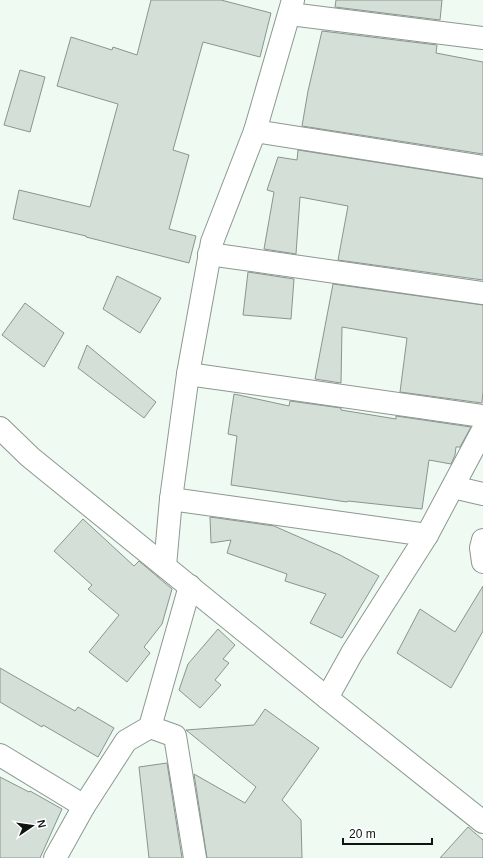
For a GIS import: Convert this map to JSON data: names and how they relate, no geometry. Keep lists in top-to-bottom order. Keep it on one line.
{"scale_bar":"20 m","north":"right"}
